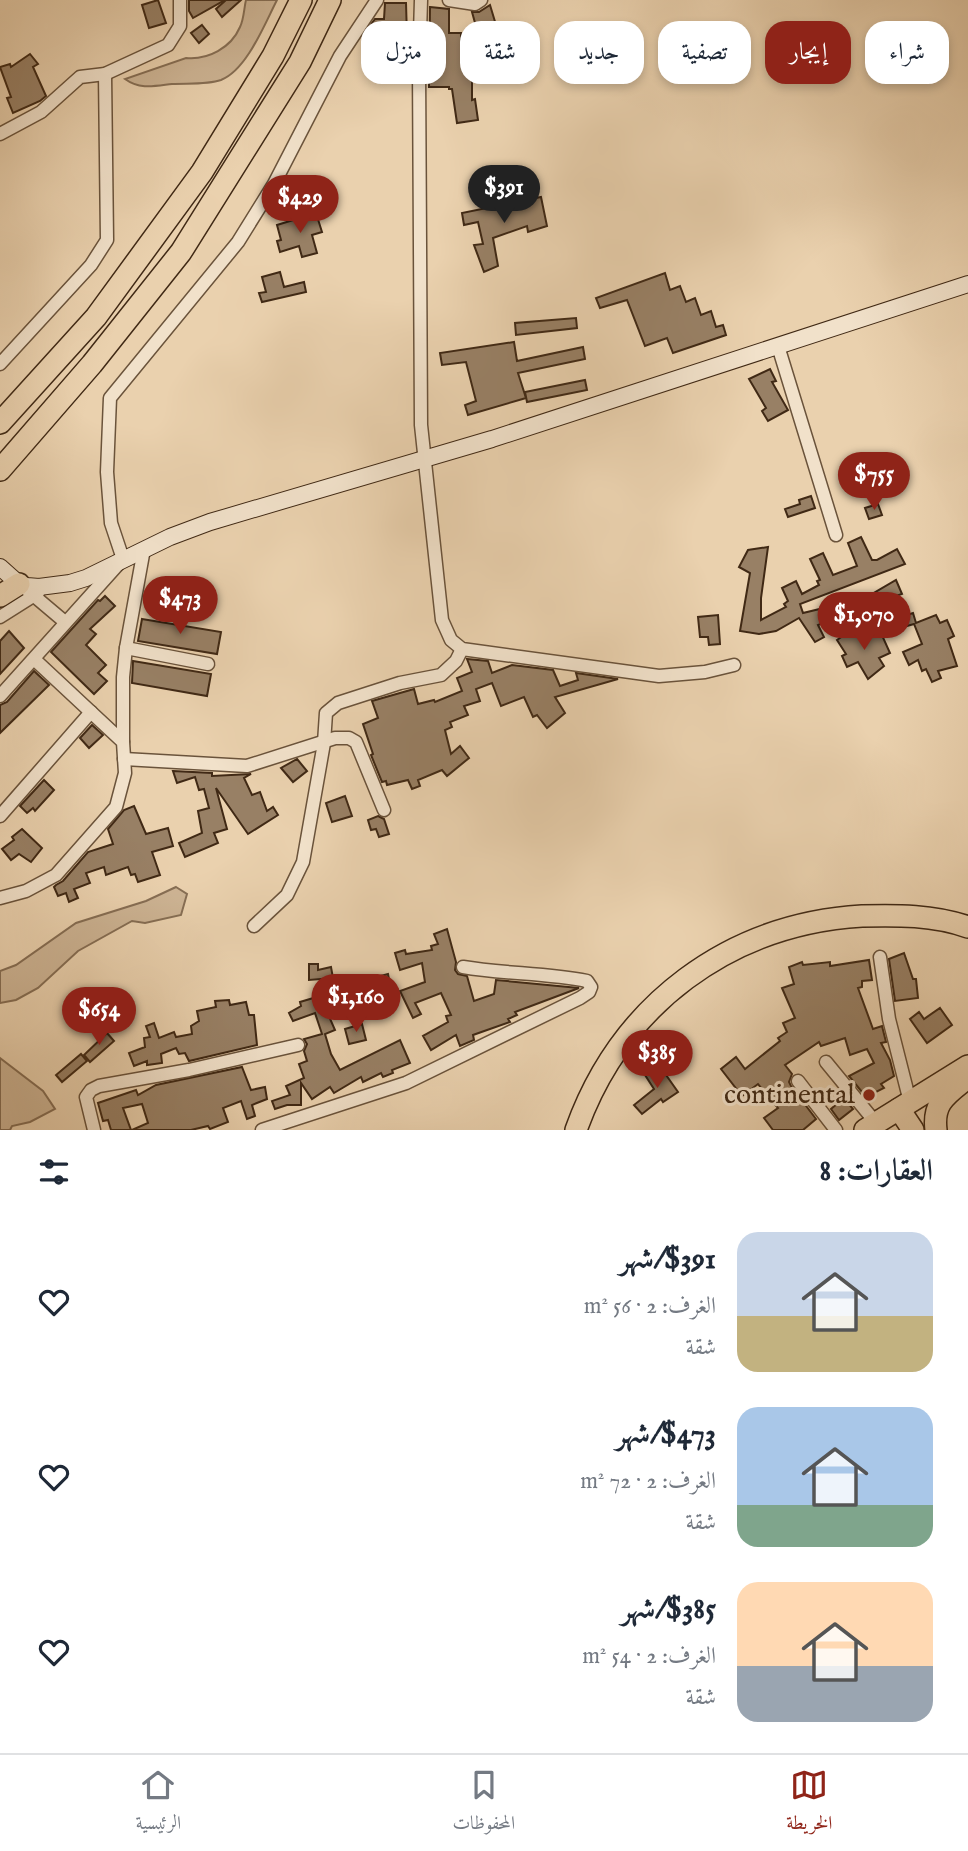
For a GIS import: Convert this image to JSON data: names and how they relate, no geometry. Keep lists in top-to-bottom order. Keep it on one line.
{"places":["continental"],"page":{"chip":["شراء","إيجار","تصفية","جديد","شقة","منزل"],"price":["$391","$429","$755","$473","$1,070","$1,160","$654","$385"],"heading":"العقارات: 8","list":[{"name":"$391/شهر","note":"الغرف: 2 · 56 m² · شقة"},{"name":"$473/شهر","note":"الغرف: 2 · 72 m² · شقة"},{"name":"$385/شهر","note":"الغرف: 2 · 54 m² · شقة"}],"tabs":["الخريطة","المحفوظات","الرئيسية"]}}
